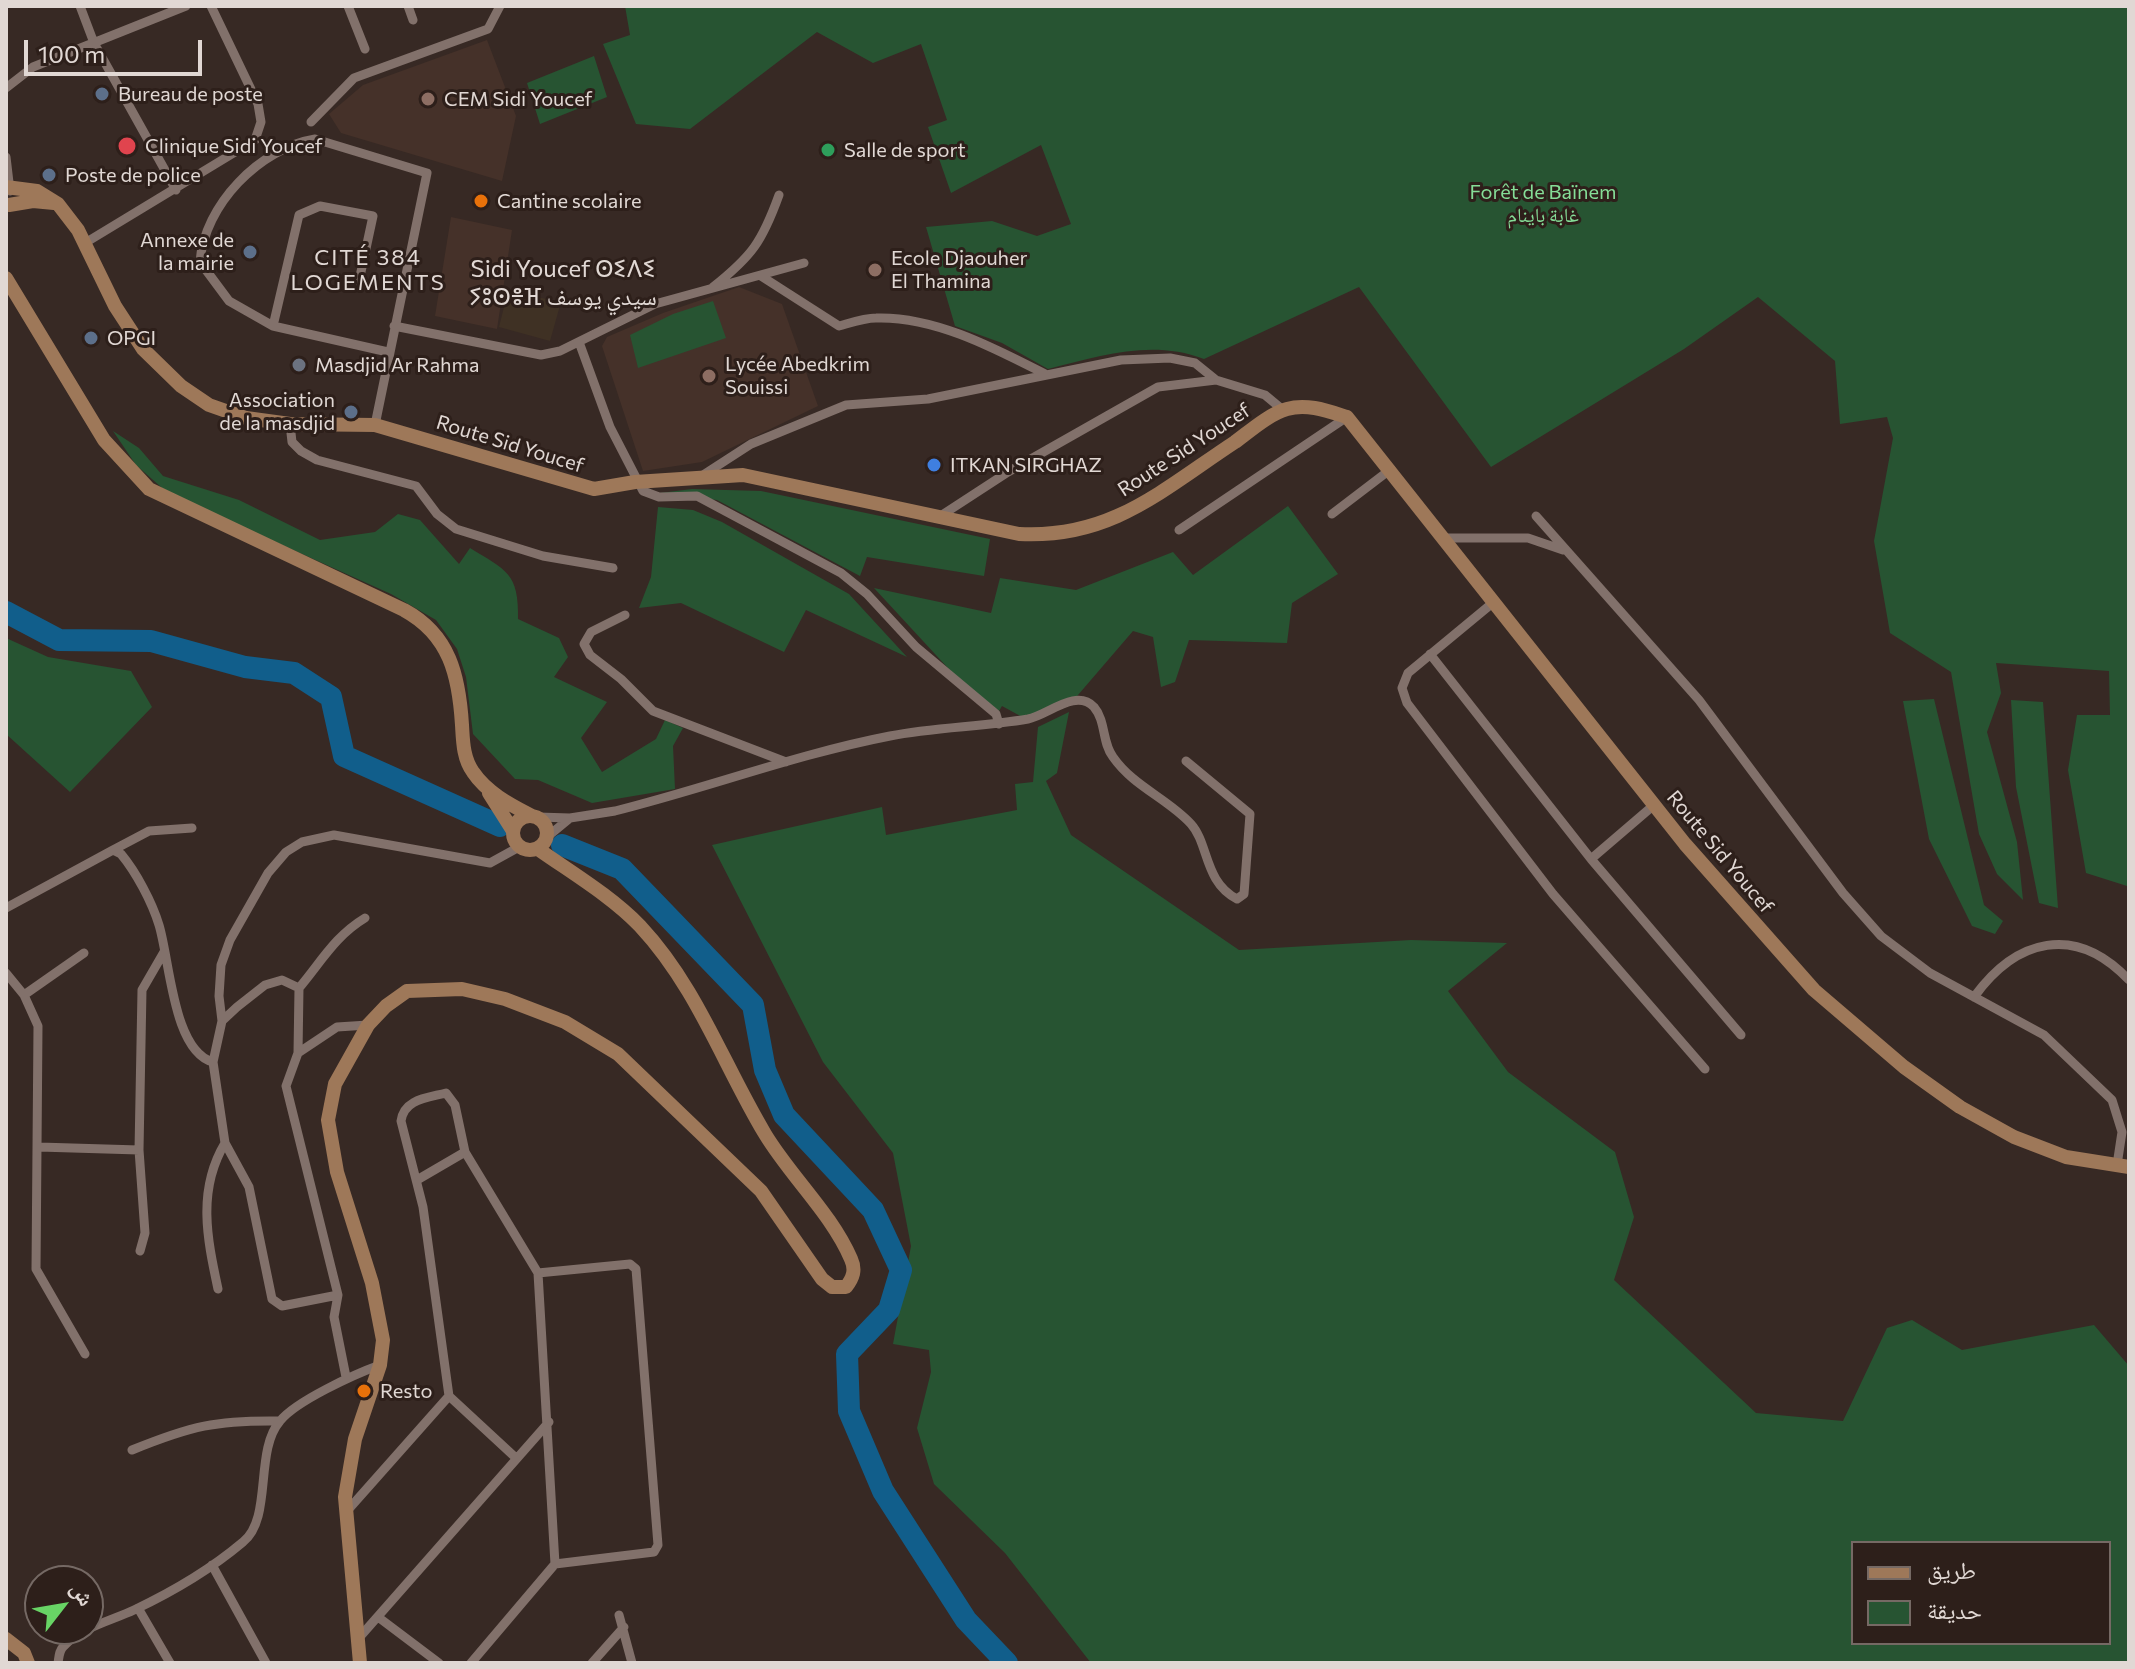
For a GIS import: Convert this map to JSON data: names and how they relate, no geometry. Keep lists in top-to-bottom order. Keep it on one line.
{"streets":{"main road":["Route Sid Youcef"]},"districts":["CITÉ 384 LOGEMENTS","Sidi Youcef ⵙⵉⴷⵉ ⵢⵓⵙⴻⴼ سيدي يوسف"],"parks":["Forêt de Baïnem غابة باينام"],"places":["Bureau de poste","CEM Sidi Youcef","Clinique Sidi Youcef","Salle de sport","Poste de police","Cantine scolaire","Annexe de la mairie","Ecole Djaouher El Thamina","OPGI","Masdjid Ar Rahma","Lycée Abedkrim Souissi","Association de la masdjid","ITKAN SIRGHAZ","Resto"],"legend":["طريق","حديقة"],"scale_bar":"100 m","north":"top right"}
